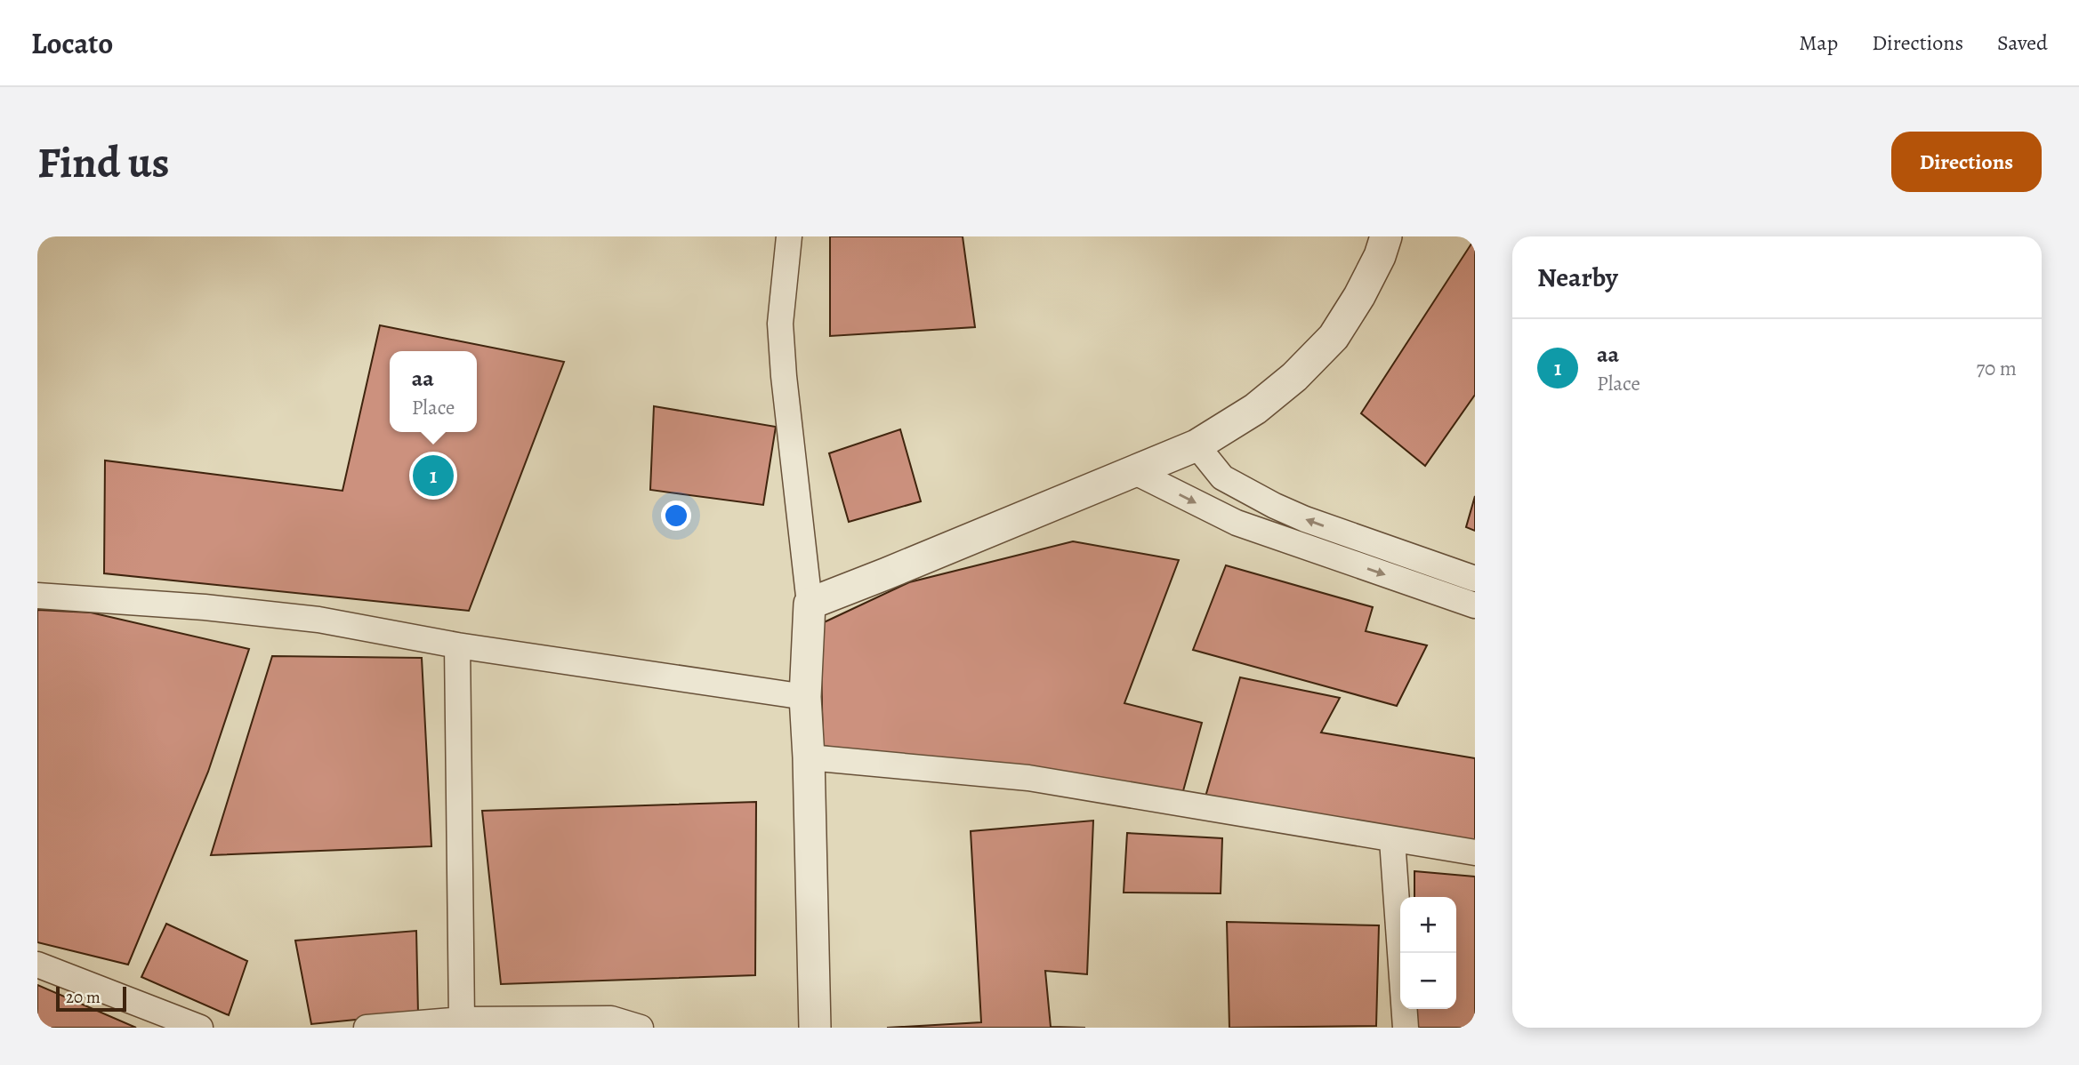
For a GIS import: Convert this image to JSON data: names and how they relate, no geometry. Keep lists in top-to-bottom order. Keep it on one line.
{"scale_bar":"20 m","page":{"header":"Locato","nav":["Map","Directions","Saved"],"buttons":"Directions","title":"Find us","heading":"Nearby","list":[{"mark":"1","name":"aa","note":"Place","value":"70 m"}],"popup":["aa","Place"],"pins":"1","map_buttons":["+","−"],"scale":"20 m"}}
